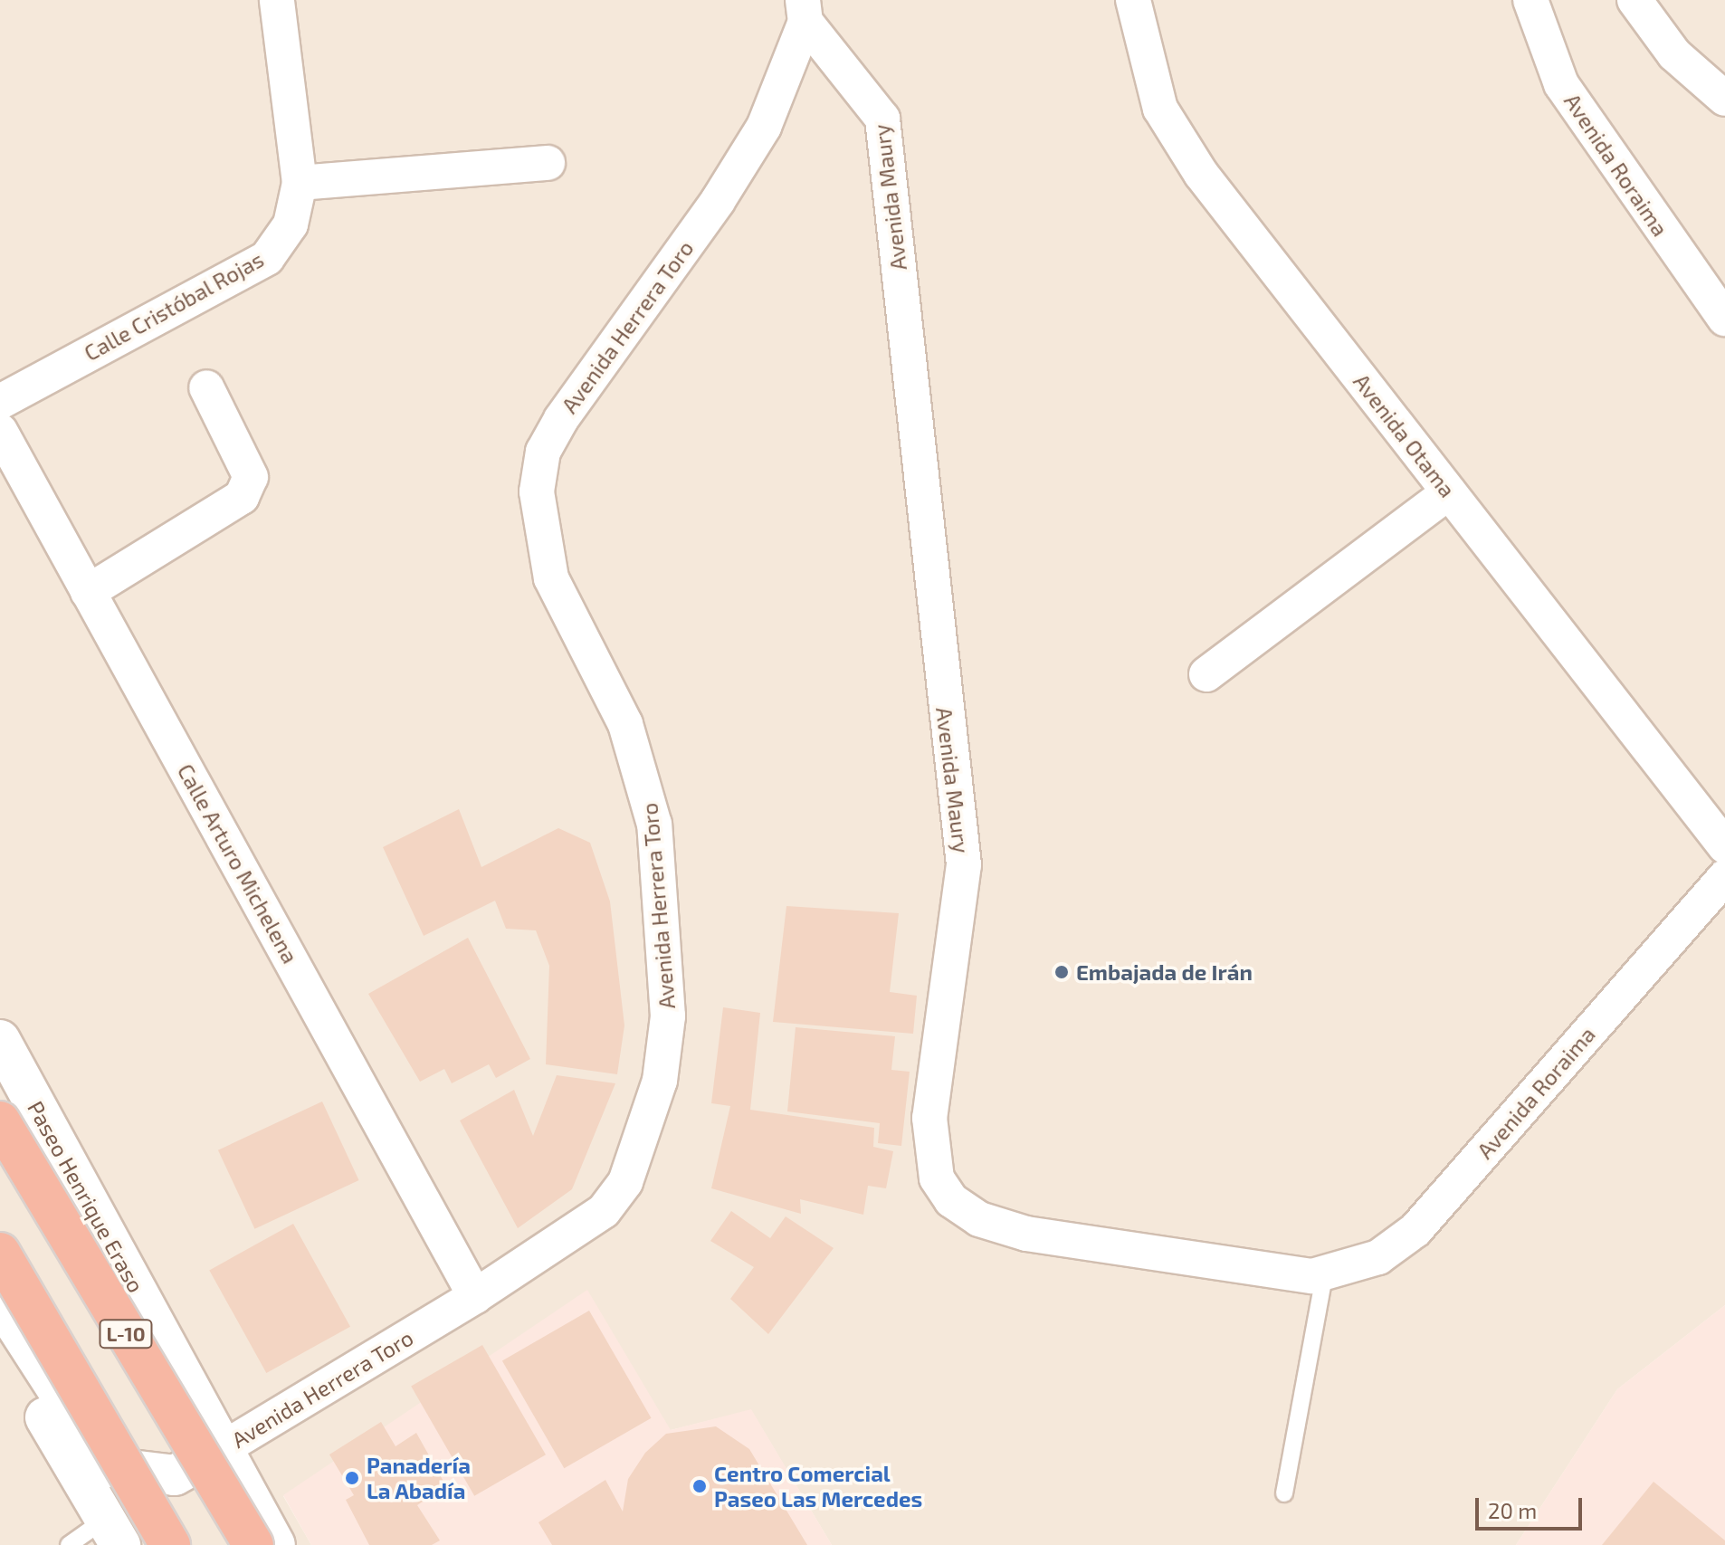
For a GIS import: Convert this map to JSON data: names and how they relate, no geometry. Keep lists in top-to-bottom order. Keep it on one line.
{"streets":{"highway":["L-10"],"street":["Avenida Roraima","Avenida Maury","Calle Cristóbal Rojas","Avenida Herrera Toro","Avenida Otama","Calle Arturo Michelena","Paseo Henrique Eraso"]},"crossings":[["Avenida Roraima","Avenida Maury"],["Avenida Maury","Avenida Herrera Toro"],["Avenida Herrera Toro","Calle Arturo Michelena"],["Avenida Herrera Toro","Paseo Henrique Eraso"]],"places":["Embajada de Irán","Panadería La Abadía","Centro Comercial Paseo Las Mercedes"],"scale_bar":"20 m"}
